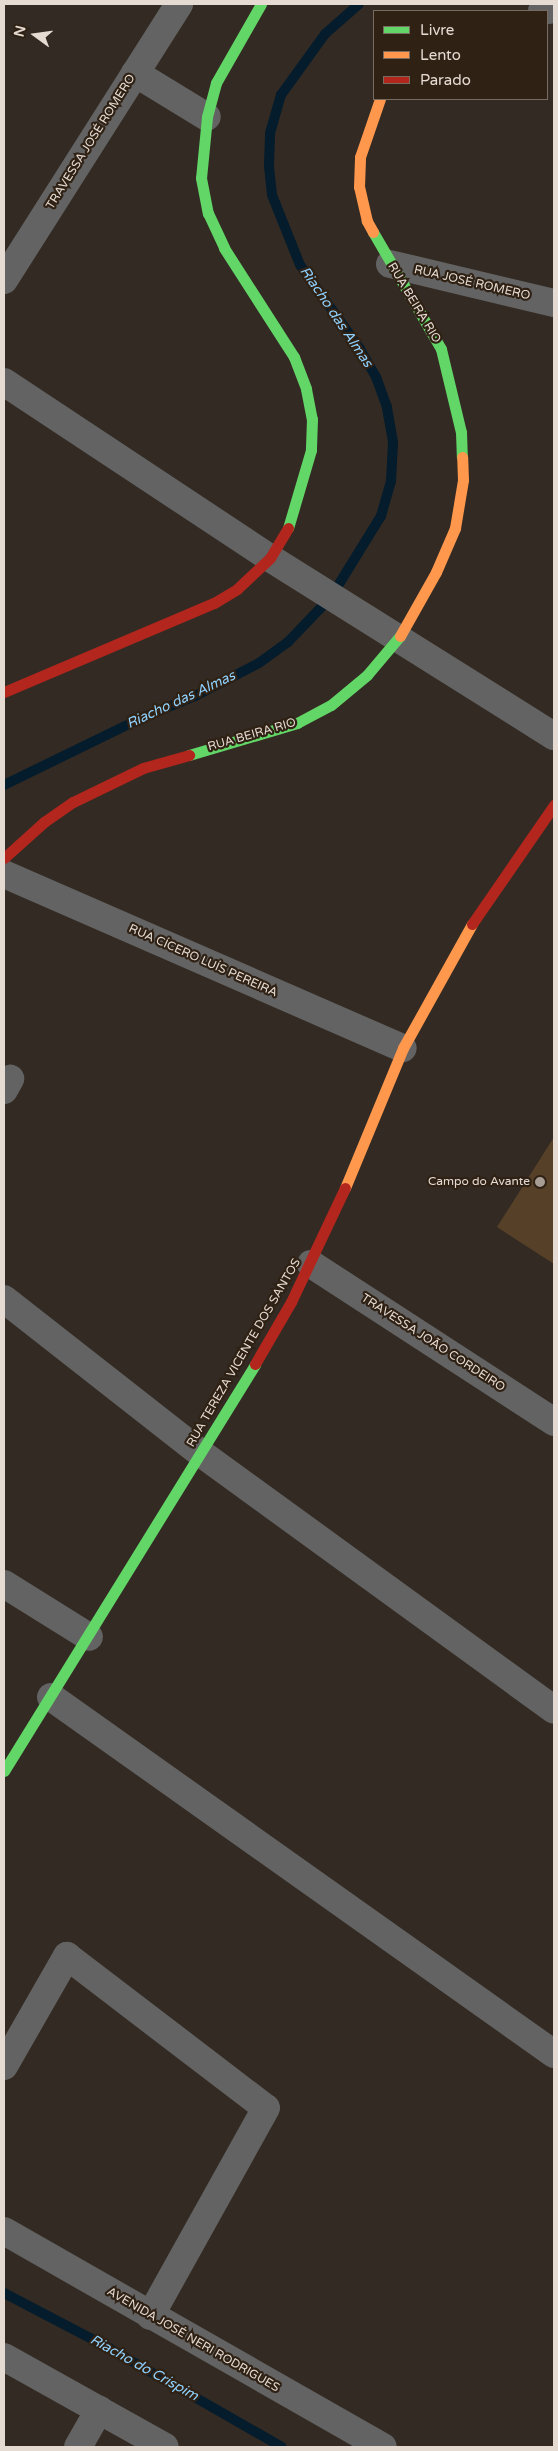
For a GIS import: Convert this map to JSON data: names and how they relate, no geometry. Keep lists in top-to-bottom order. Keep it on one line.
{"streets":{"street":["TRAVESSA JOSÉ ROMERO","RUA JOSÉ ROMERO","RUA BEIRA RIO","RUA CÍCERO LUÍS PEREIRA","TRAVESSA JOÃO CORDEIRO","RUA TEREZA VICENTE DOS SANTOS","AVENIDA JOSÉ NERI RODRIGUES"]},"crossings":[["RUA JOSÉ ROMERO","RUA BEIRA RIO"],["RUA CÍCERO LUÍS PEREIRA","RUA TEREZA VICENTE DOS SANTOS"],["TRAVESSA JOÃO CORDEIRO","RUA TEREZA VICENTE DOS SANTOS"]],"water":["Riacho das Almas","Riacho do Crispim"],"places":["Campo do Avante"],"legend":["Livre","Lento","Parado"],"north":"left"}
